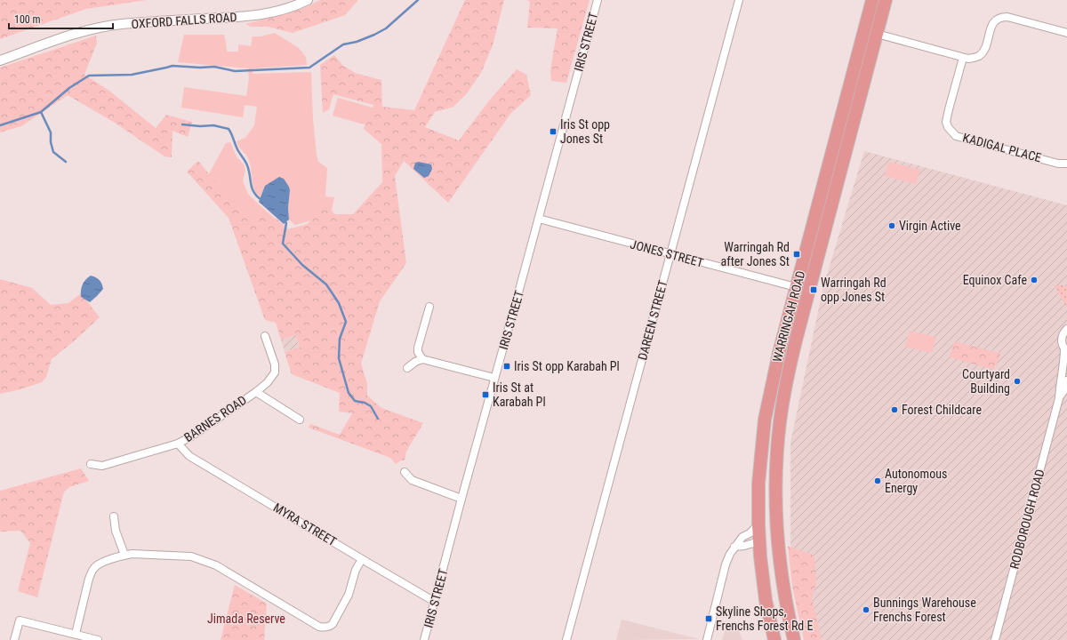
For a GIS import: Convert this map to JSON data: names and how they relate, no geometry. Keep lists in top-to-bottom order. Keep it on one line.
{"streets":{"highway":["WARRINGAH ROAD"],"street":["OXFORD FALLS ROAD","IRIS STREET","KADIGAL PLACE","JONES STREET","DAREEN STREET","BARNES ROAD","RODBOROUGH ROAD","MYRA STREET"]},"crossings":[["IRIS STREET","JONES STREET"],["IRIS STREET","MYRA STREET"],["JONES STREET","WARRINGAH ROAD"],["JONES STREET","DAREEN STREET"],["BARNES ROAD","MYRA STREET"]],"parks":["Jimada Reserve"],"places":{"transit":["Iris St opp Jones St","Warringah Rd after Jones St","Warringah Rd opp Jones St","Iris St opp Karabah Pl","Iris St at Karabah Pl","Skyline Shops, Frenchs Forest Rd E"],"other":["Virgin Active","Equinox Cafe","Courtyard Building","Forest Childcare","Autonomous Energy","Bunnings Warehouse Frenchs Forest"]},"scale_bar":"100 m"}
